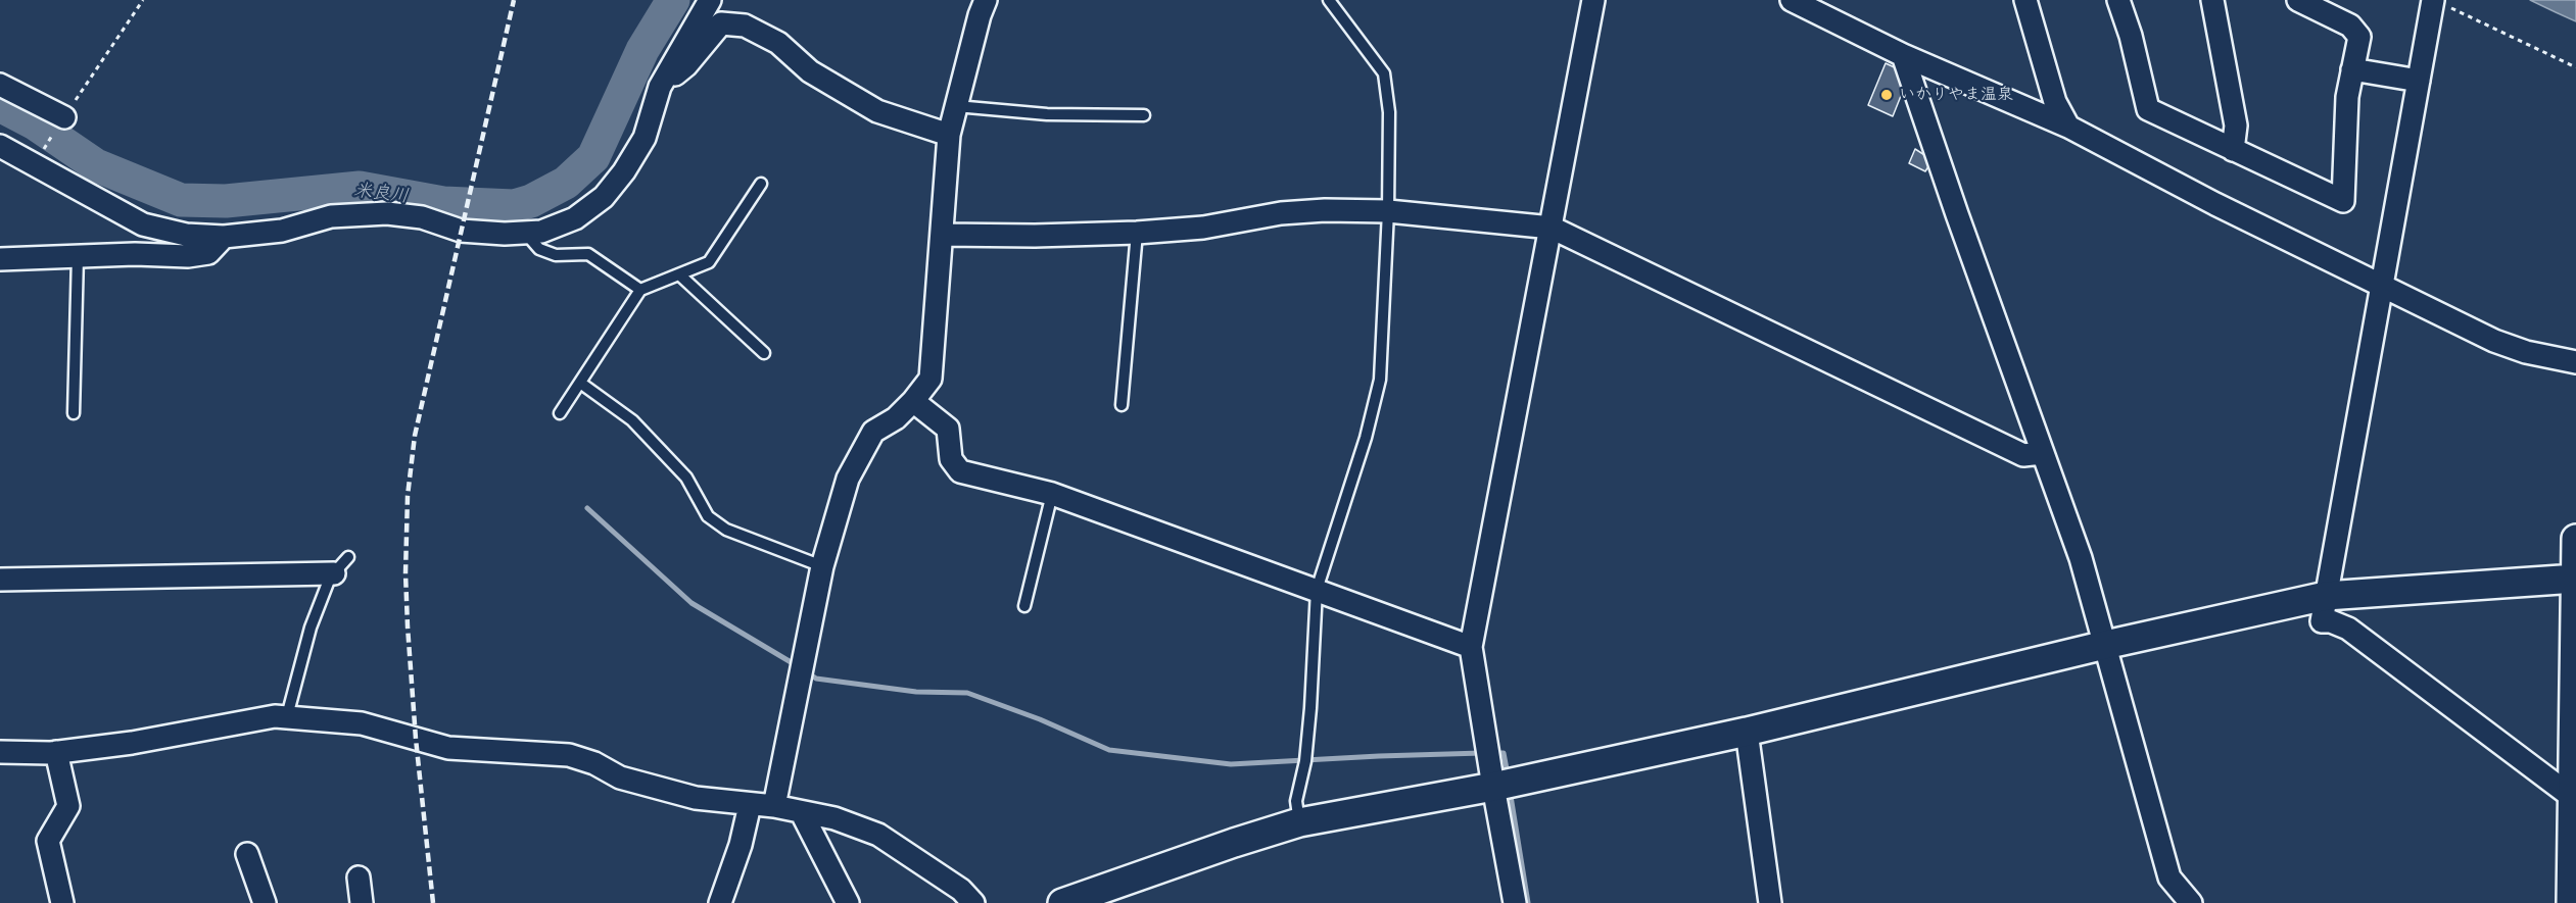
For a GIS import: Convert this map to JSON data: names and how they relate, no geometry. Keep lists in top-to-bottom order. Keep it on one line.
{"water":["米良川"],"places":["いかりやま温泉"]}
